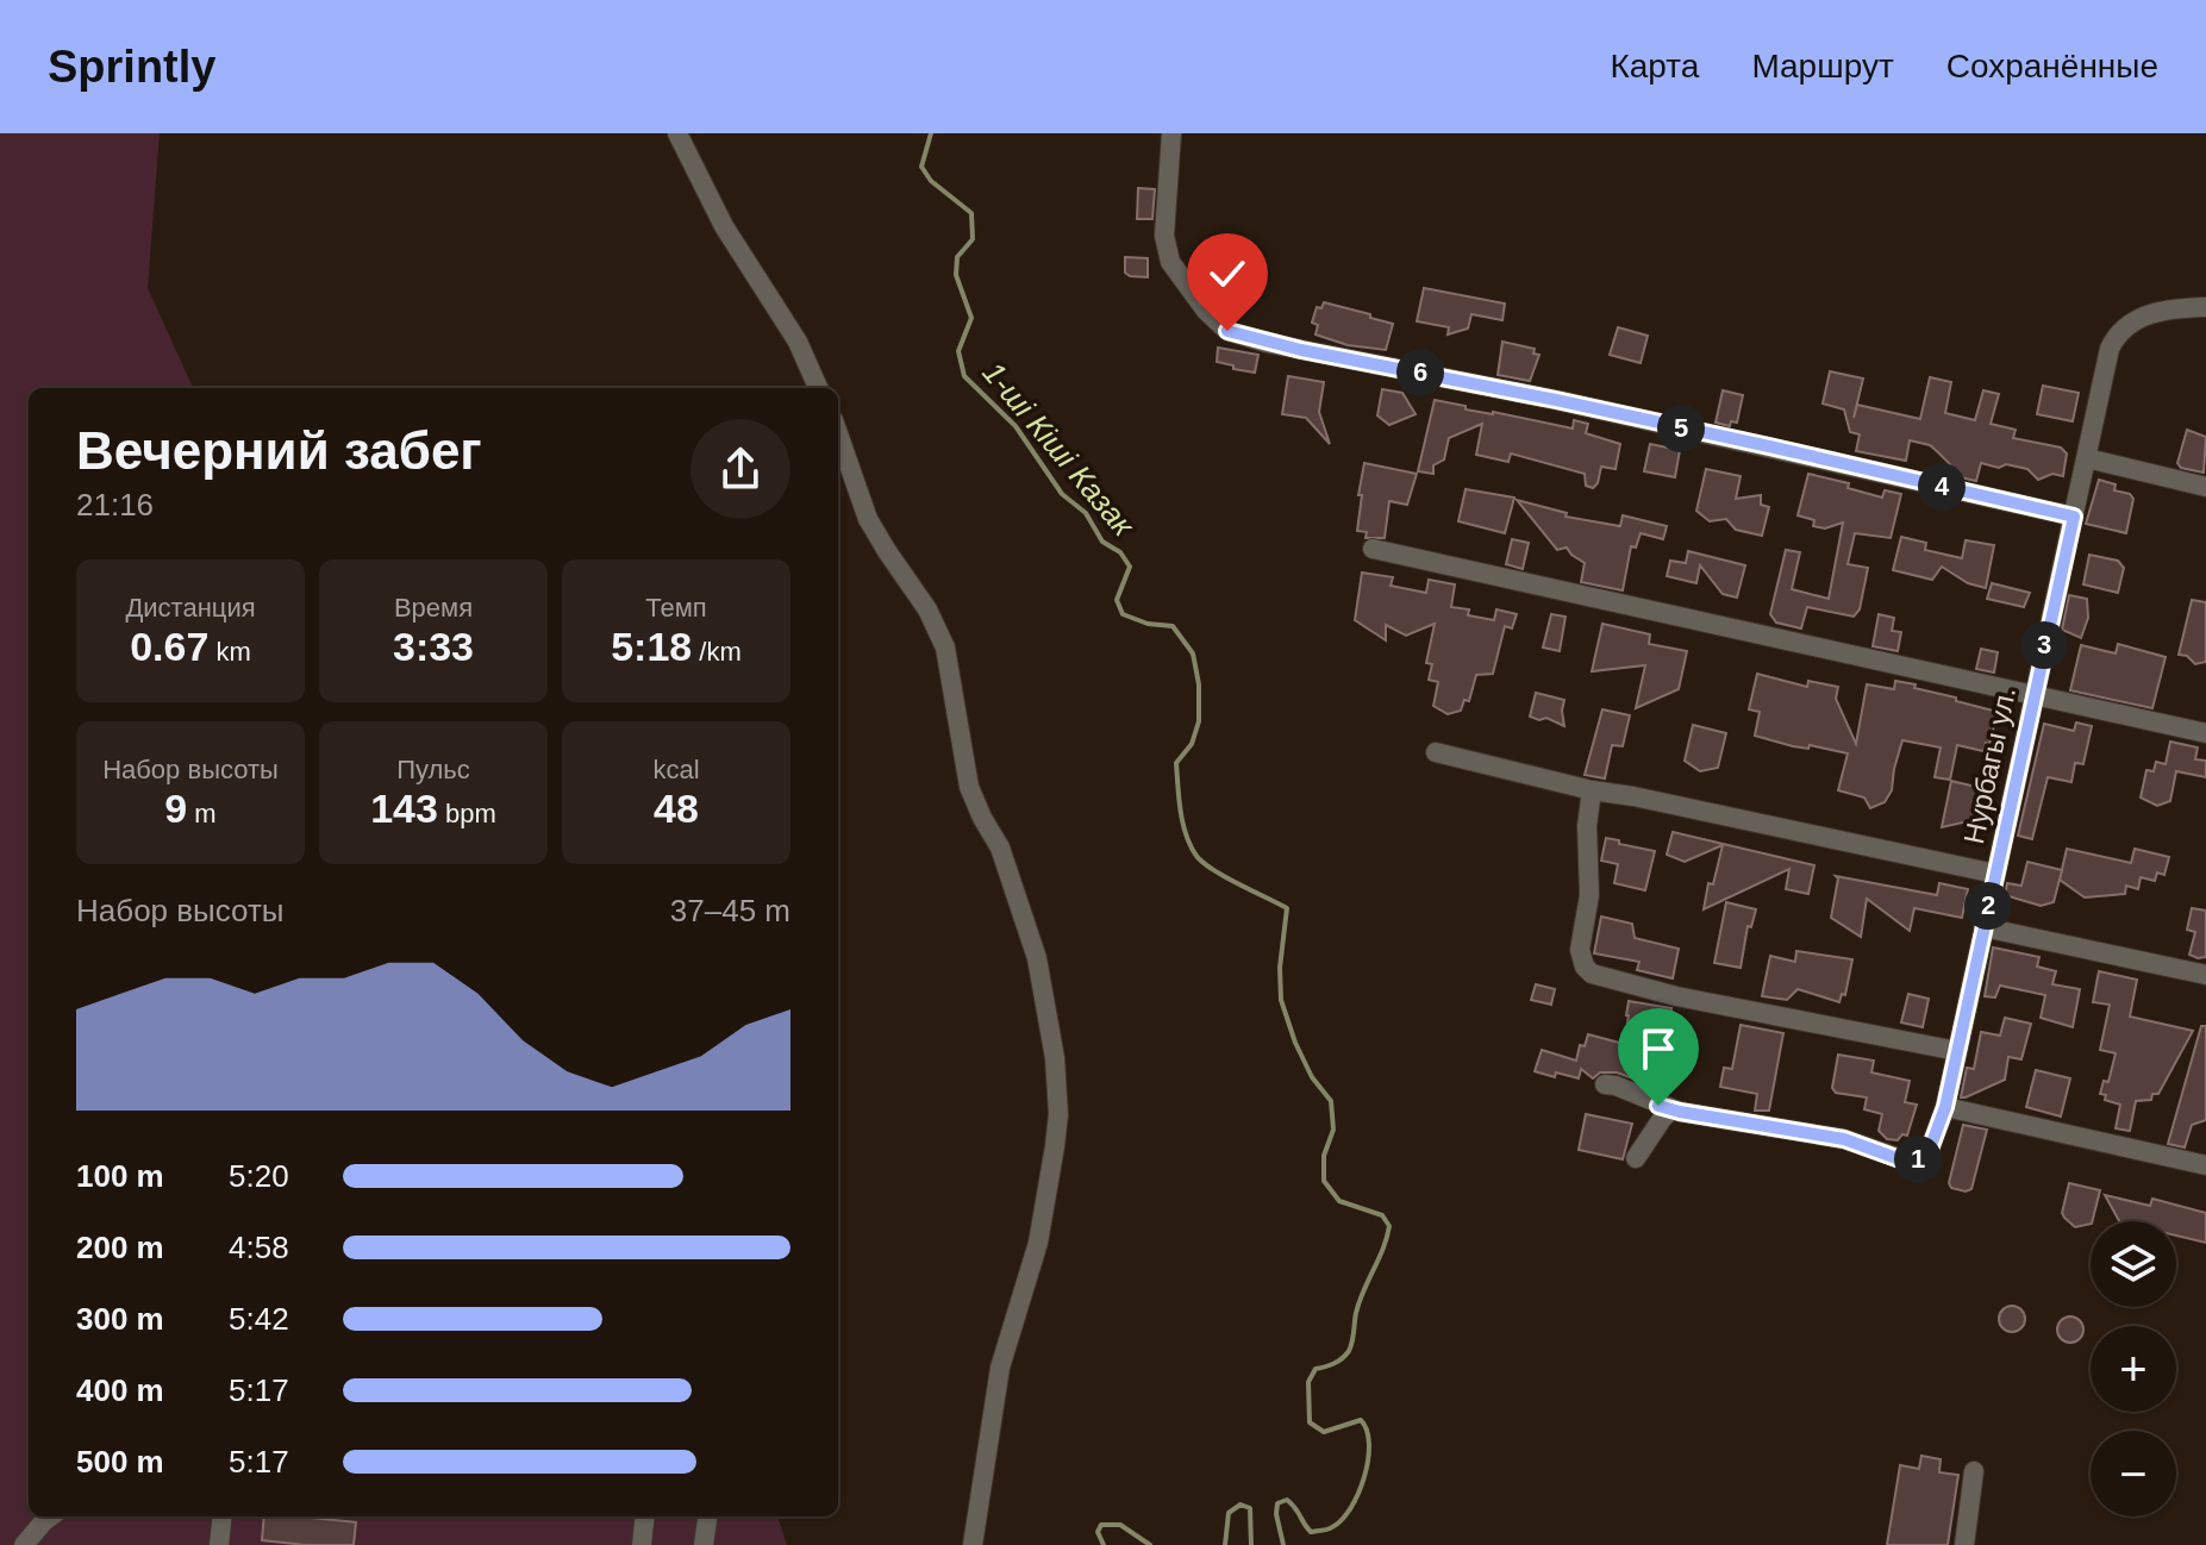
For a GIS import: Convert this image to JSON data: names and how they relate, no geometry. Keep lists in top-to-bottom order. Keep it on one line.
{"streets":{"street":["Нурбагы ул."]},"water":["1-ші Кіші Казак"],"page":{"header":"Sprintly","nav":["Карта","Маршрут","Сохранённые"],"pins":["6","5","4","3","2","1"],"heading":["Вечерний забег","21:16"],"stats":[["Дистанция","0.67 km"],["Время","3:33"],["Темп","5:18 /km"],["Набор высоты","9 m"],["Пульс","143 bpm"],["kcal","48"]],"chart":["Набор высоты","37–45 m"],"list":[{"name":"100 m","note":"5:20"},{"name":"200 m","note":"4:58"},{"name":"300 m","note":"5:42"},{"name":"400 m","note":"5:17"},{"name":"500 m","note":"5:17"}],"map_buttons":["+","−"]}}
